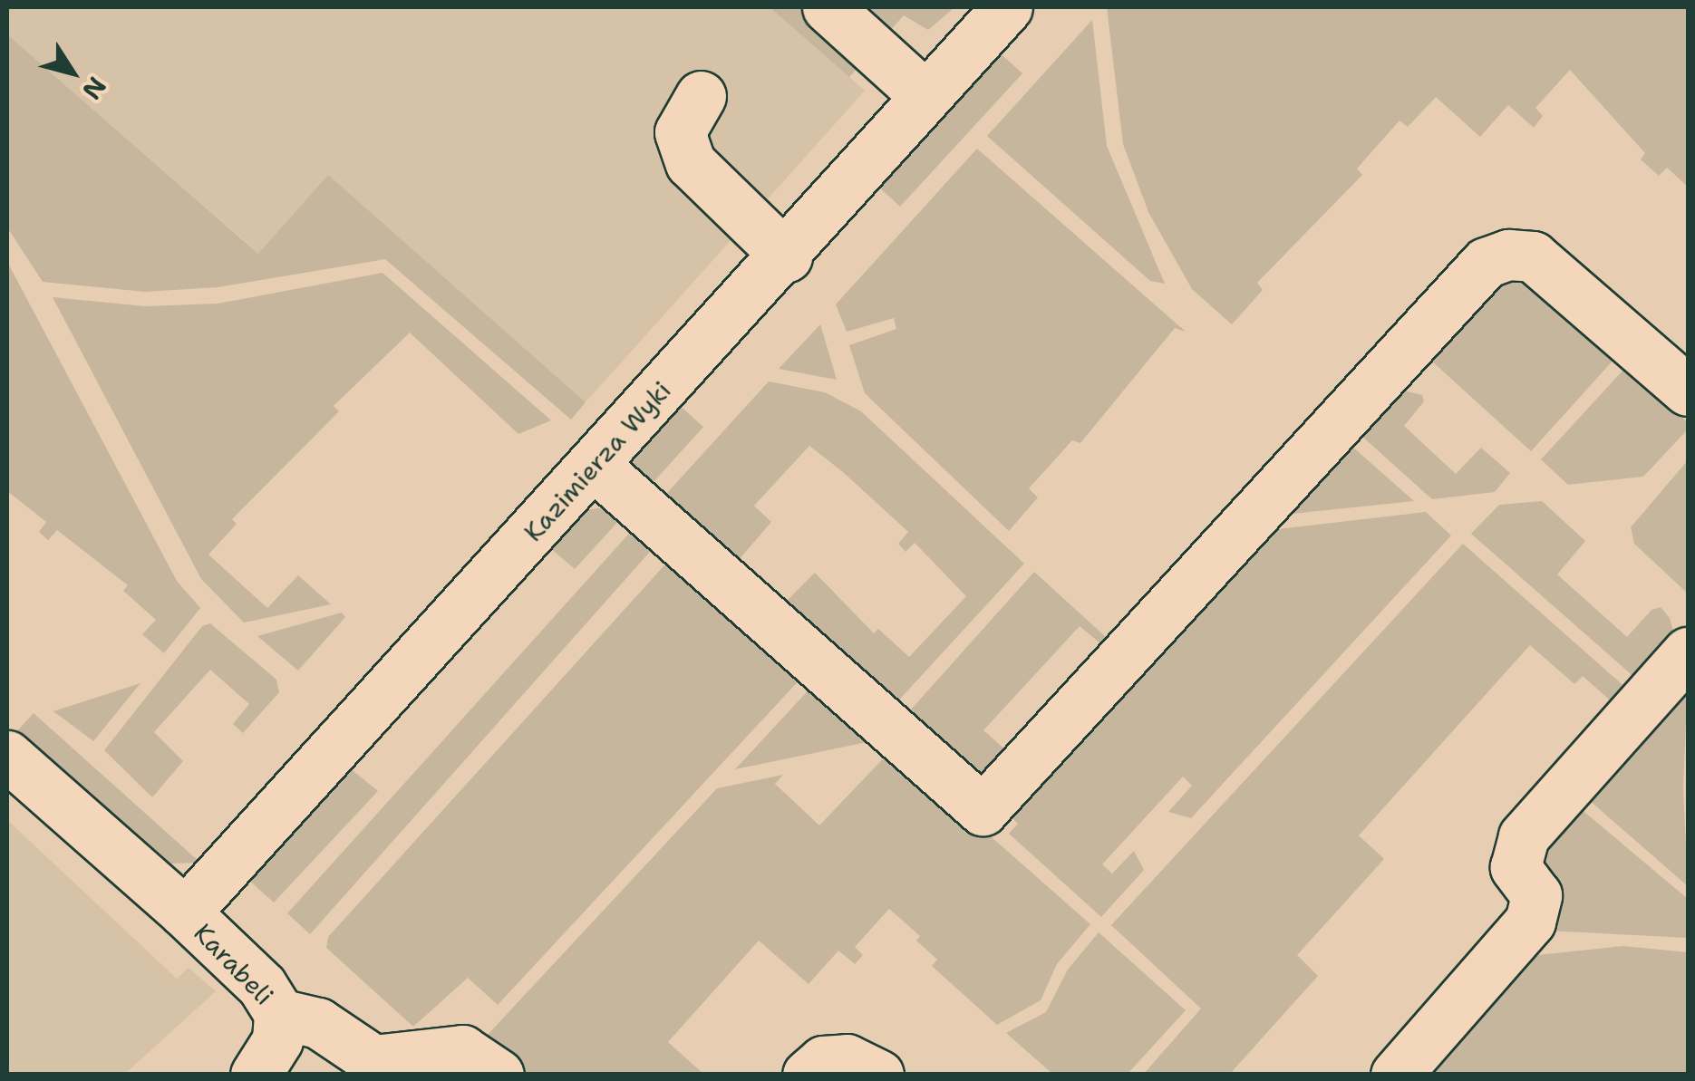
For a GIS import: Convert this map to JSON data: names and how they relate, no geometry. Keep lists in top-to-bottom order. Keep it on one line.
{"streets":{"street":["Kazimierza Wyki","Karabeli"]},"crossings":[["Kazimierza Wyki","Karabeli"]],"north":"bottom right"}
